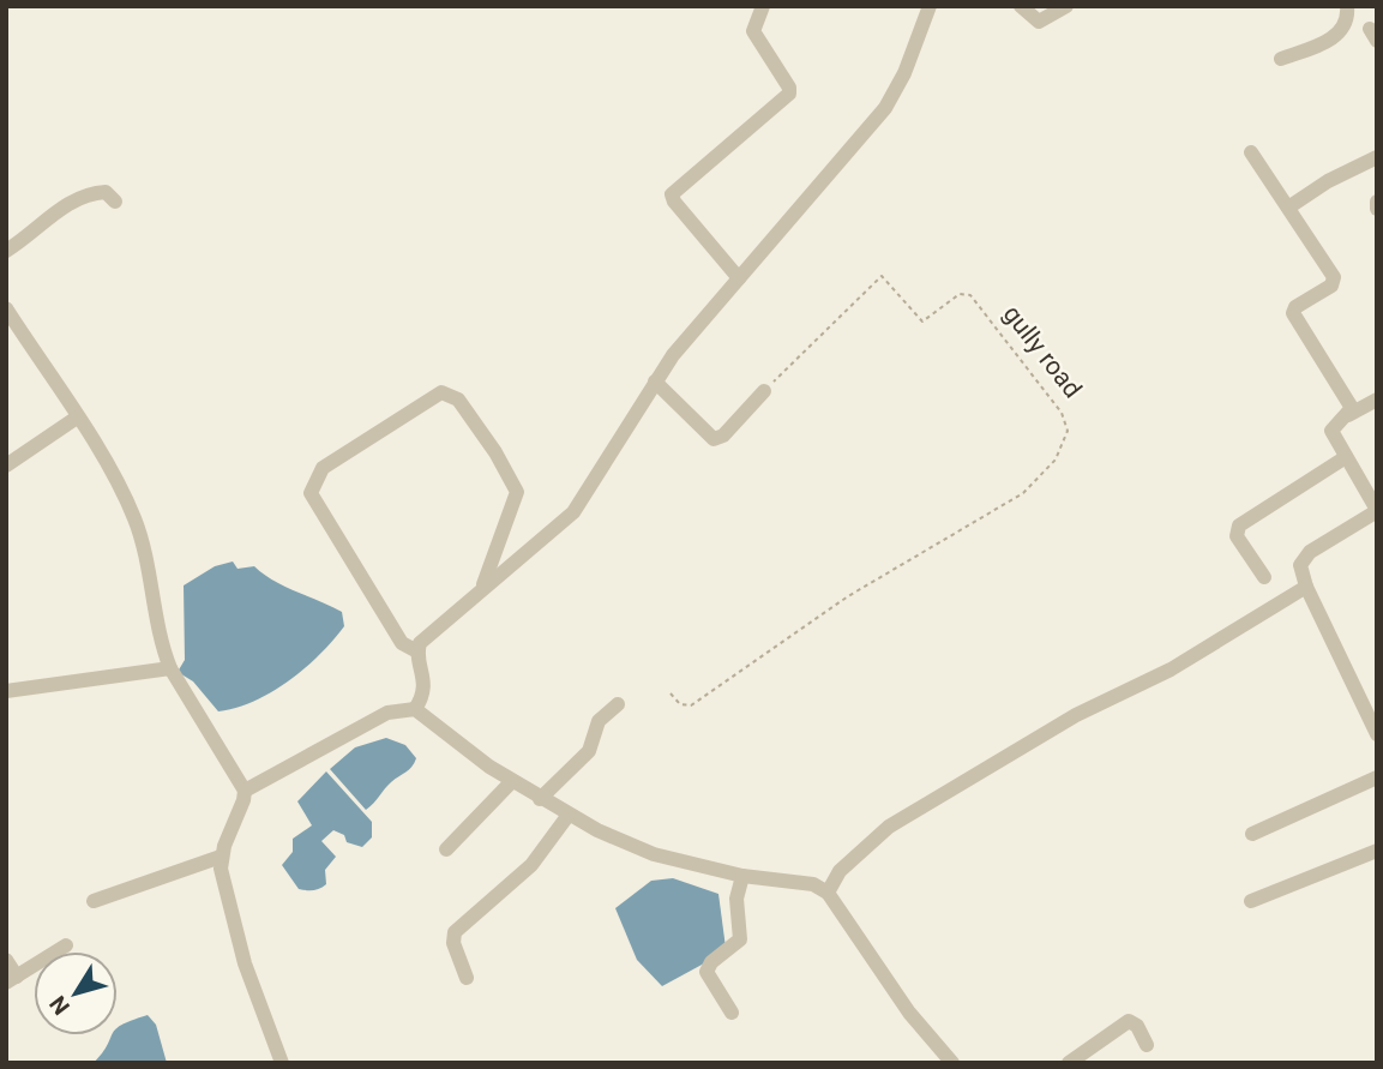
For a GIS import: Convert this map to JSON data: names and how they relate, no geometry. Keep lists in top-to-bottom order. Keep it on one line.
{"streets":{"path":["gully road"]},"north":"bottom left"}
